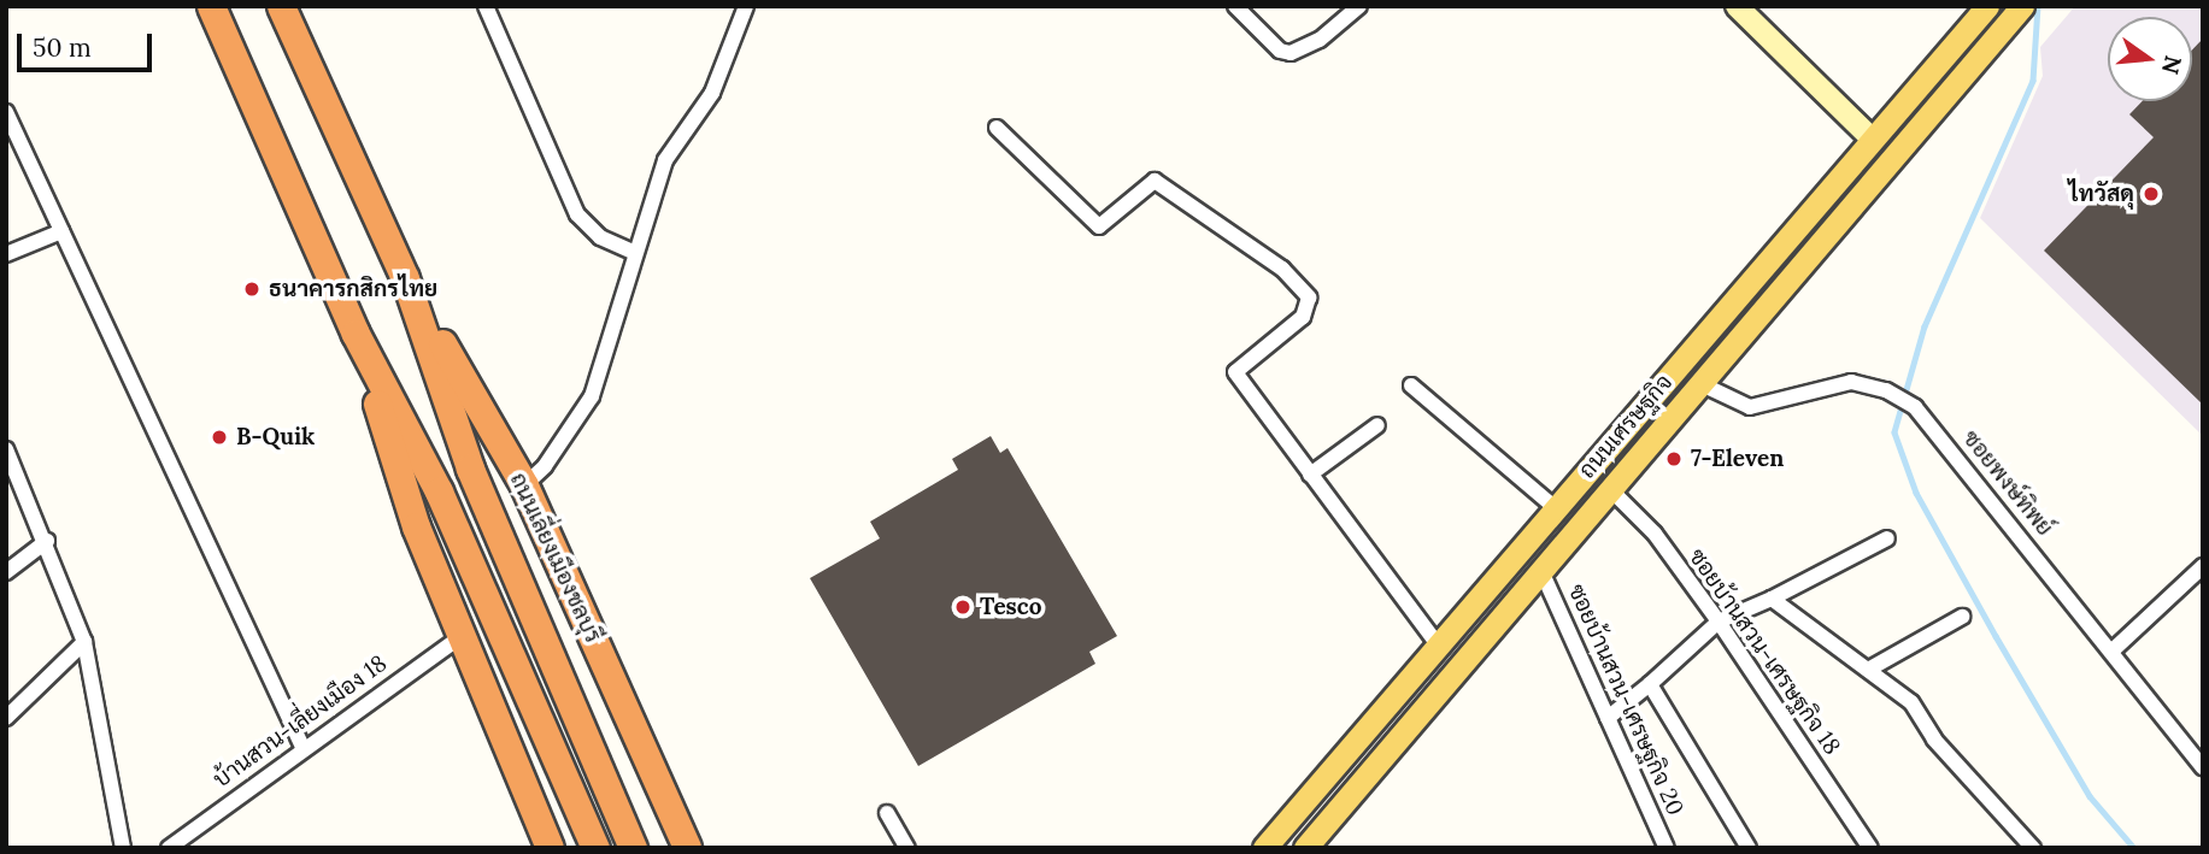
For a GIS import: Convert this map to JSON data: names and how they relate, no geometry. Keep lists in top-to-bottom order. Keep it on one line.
{"streets":{"highway":["ถนนเลี่ยงเมืองชลบุรี"],"main road":["ถนนเศรษฐกิจ"],"street":["ซอยพงษ์ทิพย์","ซอยบ้านสวน-เศรษฐกิจ 18","ซอยบ้านสวน-เศรษฐกิจ 20","บ้านสวน-เลี่ยงเมือง 18"]},"crossings":[["ถนนเศรษฐกิจ","ซอยพงษ์ทิพย์"],["ถนนเศรษฐกิจ","ซอยบ้านสวน-เศรษฐกิจ 18"],["ถนนเศรษฐกิจ","ซอยบ้านสวน-เศรษฐกิจ 20"]],"places":["ไทวัสดุ","ธนาคารกสิกรไทย","B-Quik","7-Eleven","Tesco"],"scale_bar":"50 m","north":"right"}
